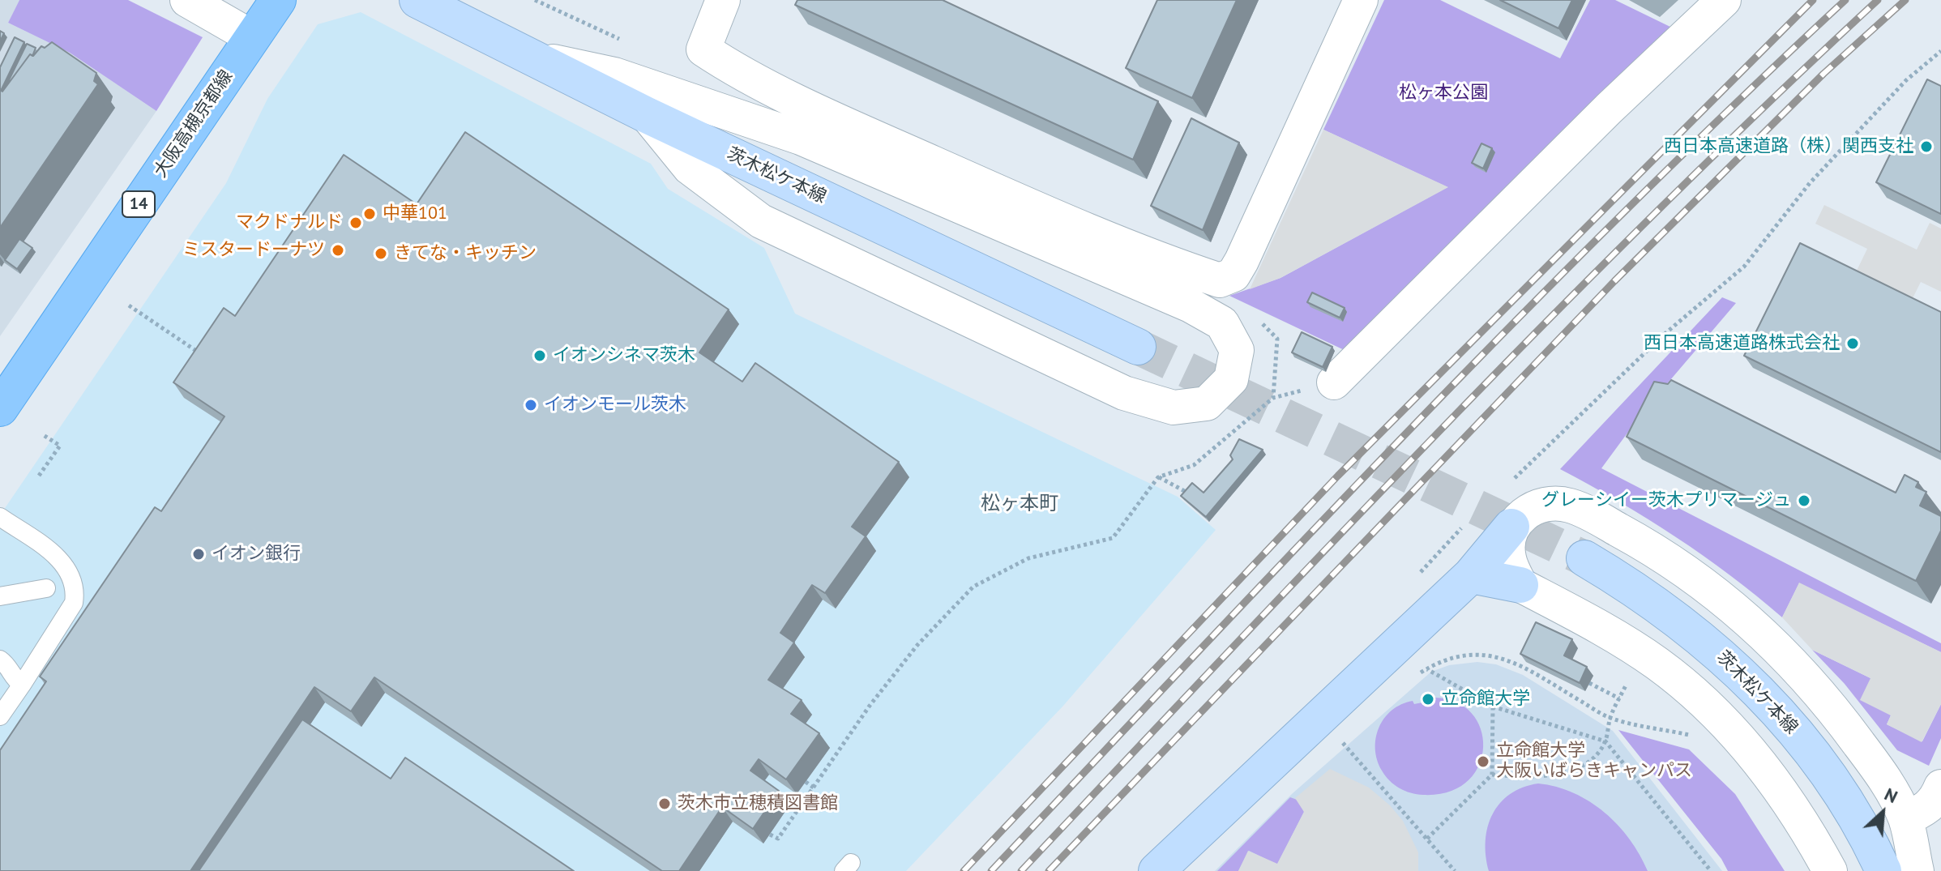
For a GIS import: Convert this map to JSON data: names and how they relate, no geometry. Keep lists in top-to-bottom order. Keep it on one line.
{"streets":{"main road":["大阪高槻京都線","14"],"street":["茨木松ケ本線"]},"districts":["松ヶ本町"],"parks":["松ヶ本公園"],"places":["西日本高速道路（株）関西支社","中華101","マクドナルド","ミスタードーナツ","きてな・キッチン","西日本高速道路株式会社","イオンシネマ茨木","イオンモール茨木","グレーシイー茨木プリマージュ","イオン銀行","立命館大学","立命館大学 大阪いばらきキャンパス","茨木市立穂積図書館"],"north":"top right"}
